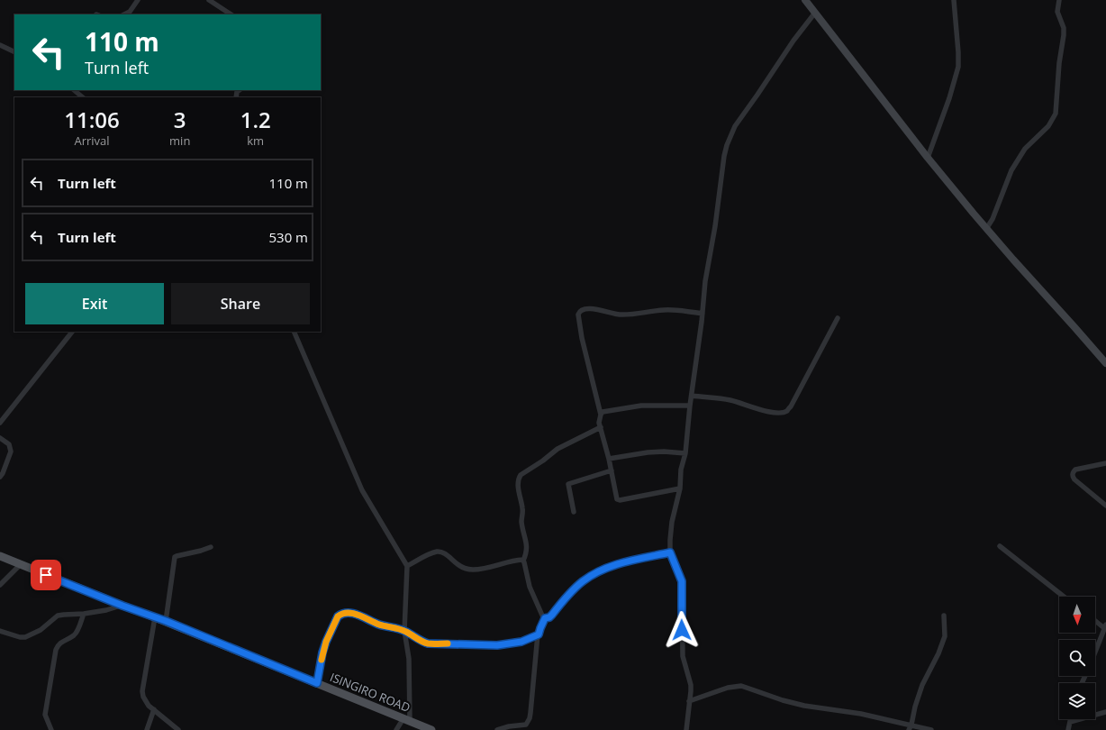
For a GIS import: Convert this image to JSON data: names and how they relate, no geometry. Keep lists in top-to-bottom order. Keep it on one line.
{"streets":{"main road":["ISINGIRO ROAD"]},"north":"bottom","page":{"turn":["110 m","Turn left"],"eta":["11:06","Arrival","3","min","1.2","km"],"list":[{"name":"Turn left","value":"110 m"},{"name":"Turn left","value":"530 m"}],"buttons":["Exit","Share"]}}
